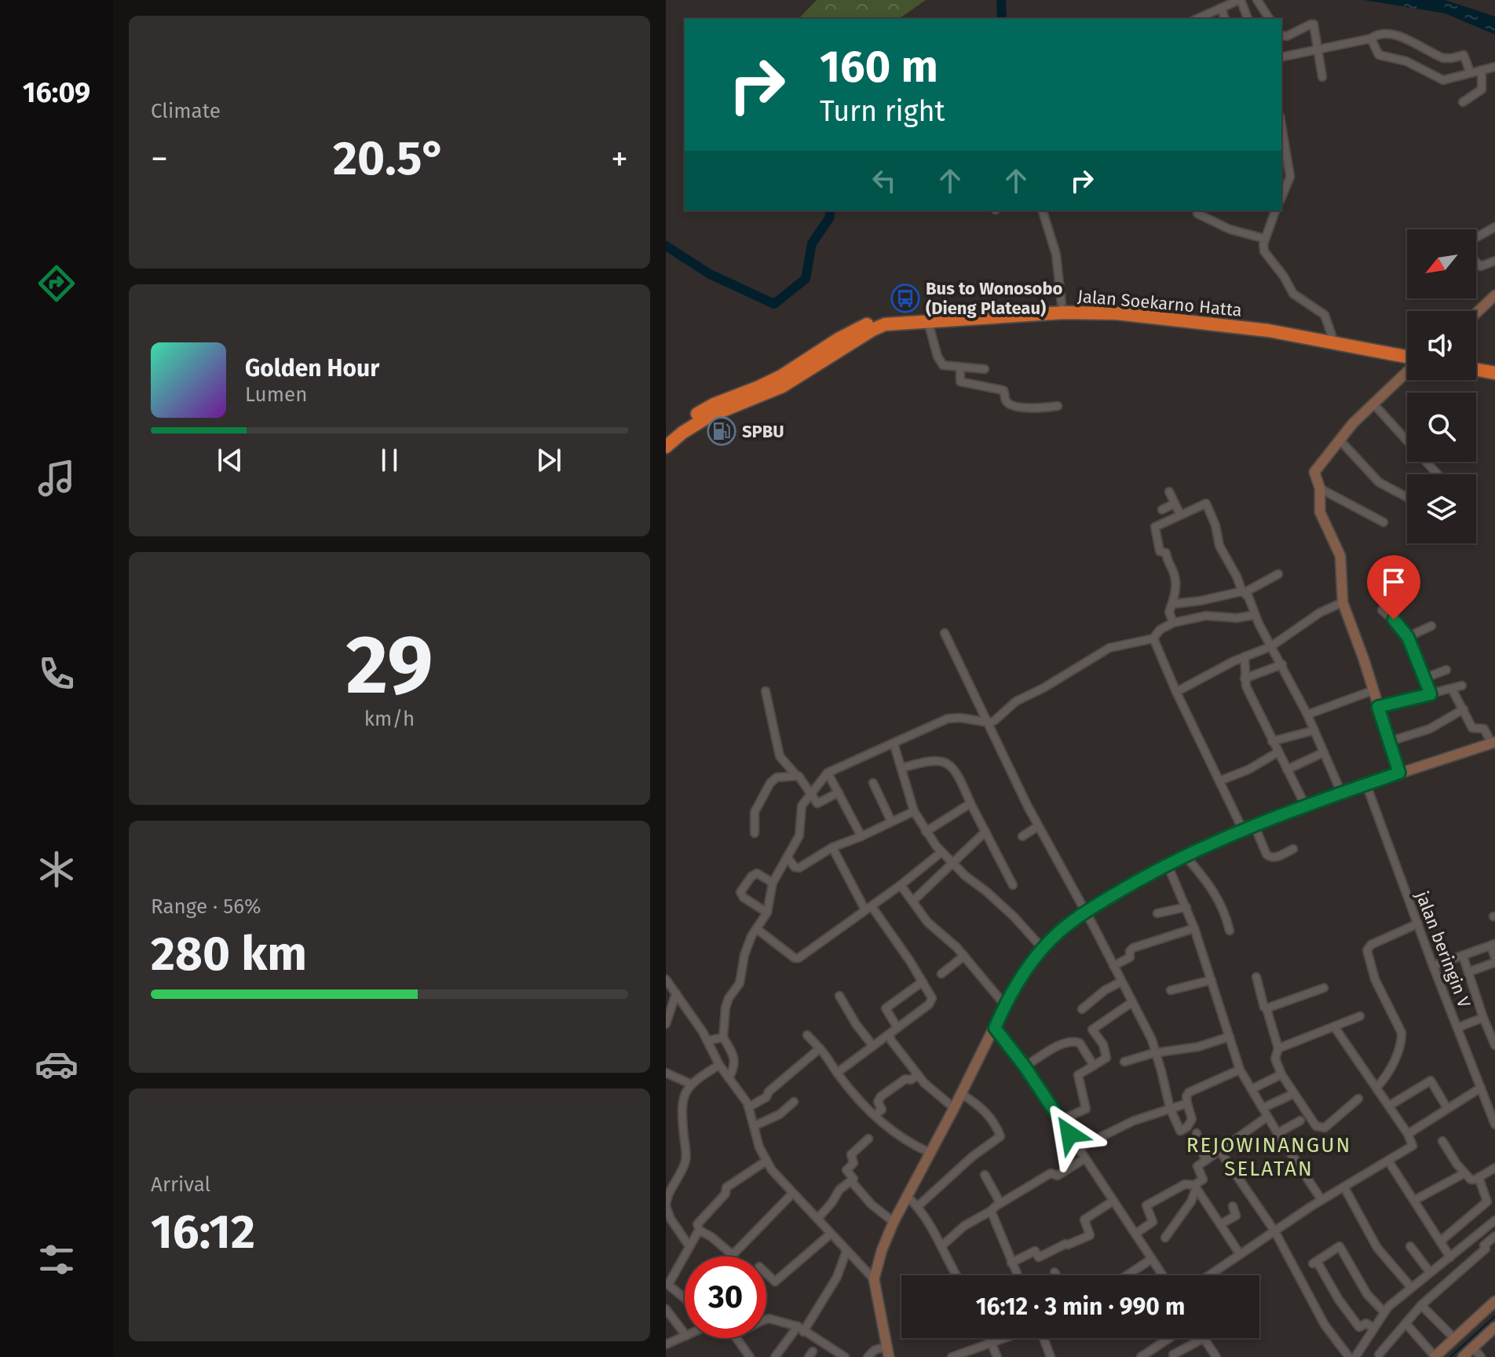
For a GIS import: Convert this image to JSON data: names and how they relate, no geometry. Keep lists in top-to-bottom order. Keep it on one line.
{"streets":{"highway":["Jalan Soekarno Hatta"],"street":["jalan beringin V"]},"districts":["REJOWINANGUN SELATAN"],"places":{"bus stop":["Bus to Wonosobo (Dieng Plateau)"],"fuel station":["SPBU"]},"north":"bottom left","page":{"tabs":"16:09","tile":["Climate",["29","km/h"],["Range · 56%","280 km"],["Arrival","16:12"]],"turn":["160 m","Turn right"],"heat":["−","20.5°","+"],"song":["Golden Hour","Lumen"],"limit":"30","trip":"16:12 · 3 min · 990 m"}}
